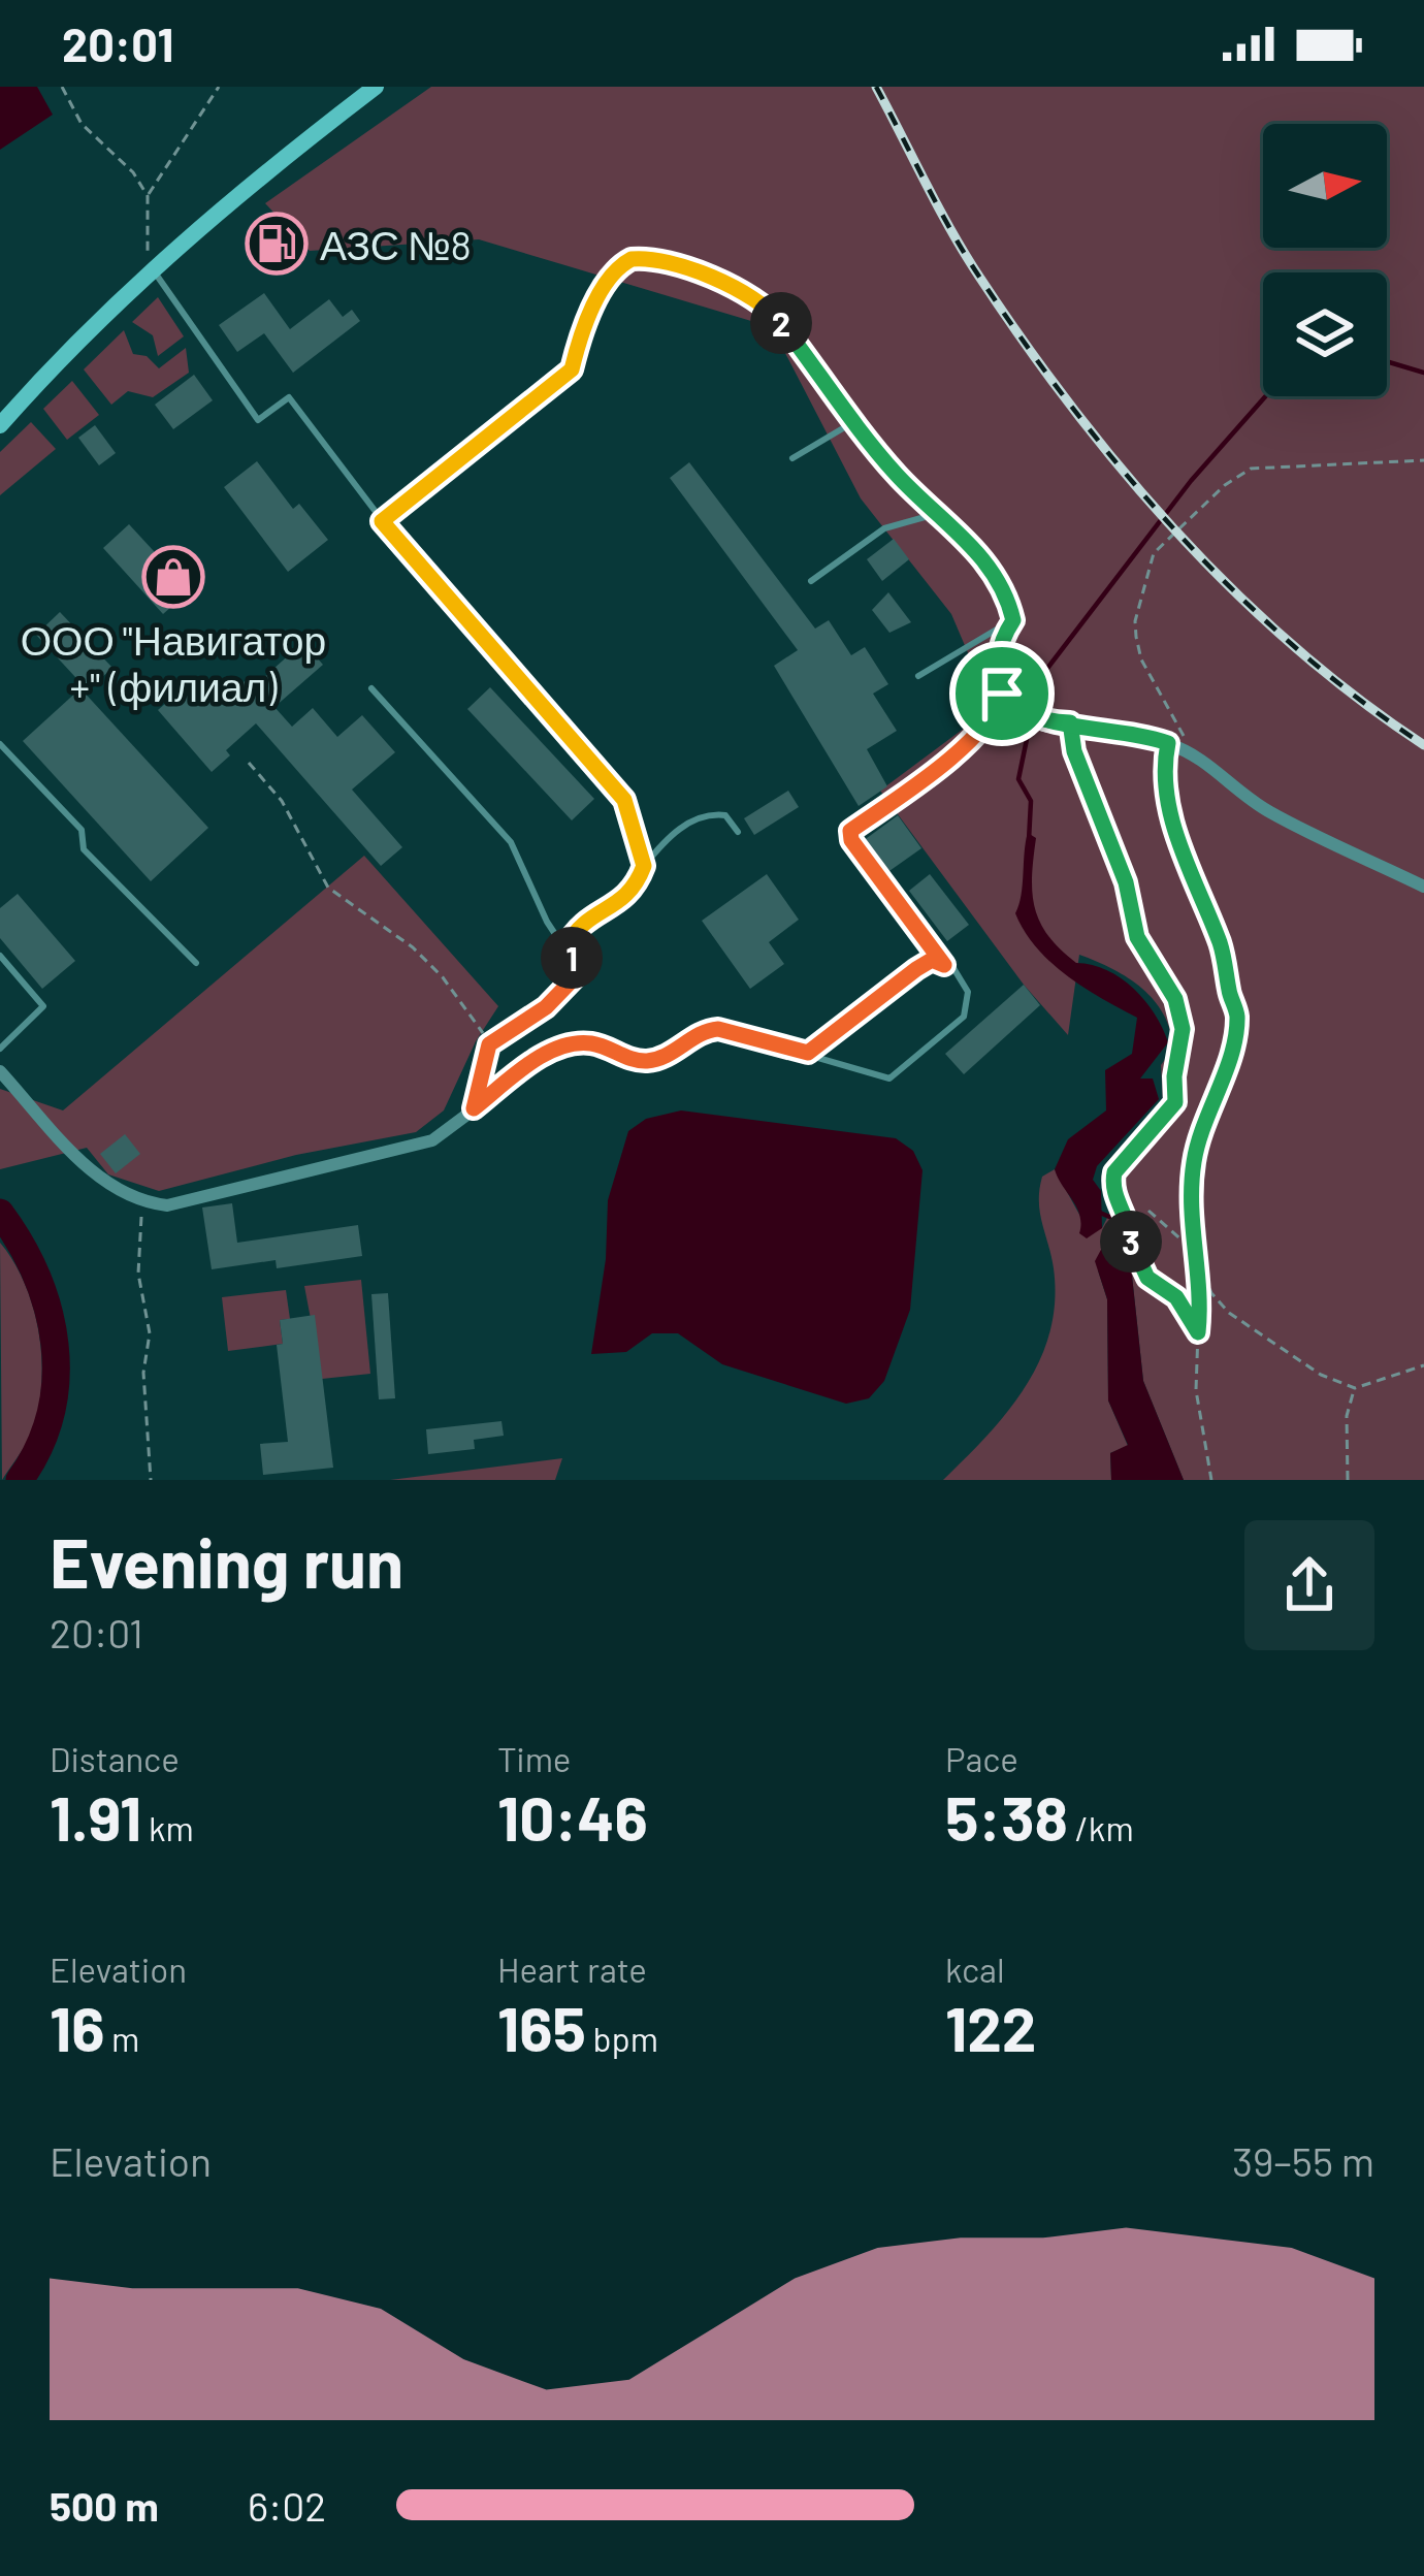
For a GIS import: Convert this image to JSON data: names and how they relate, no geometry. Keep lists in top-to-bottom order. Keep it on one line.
{"places":{"fuel station":["АЗС №8"],"shop":["ООО \"Навигатор +\" (филиал)"]},"north":"right","page":{"status":"20:01","pins":["2","1","3"],"heading":["Evening run","20:01"],"stats":[["Distance","1.91 km"],["Time","10:46"],["Pace","5:38 /km"],["Elevation","16 m"],["Heart rate","165 bpm"],["kcal","122"]],"chart":["Elevation","39–55 m"],"list":[{"name":"500 m","note":"6:02"}]}}
